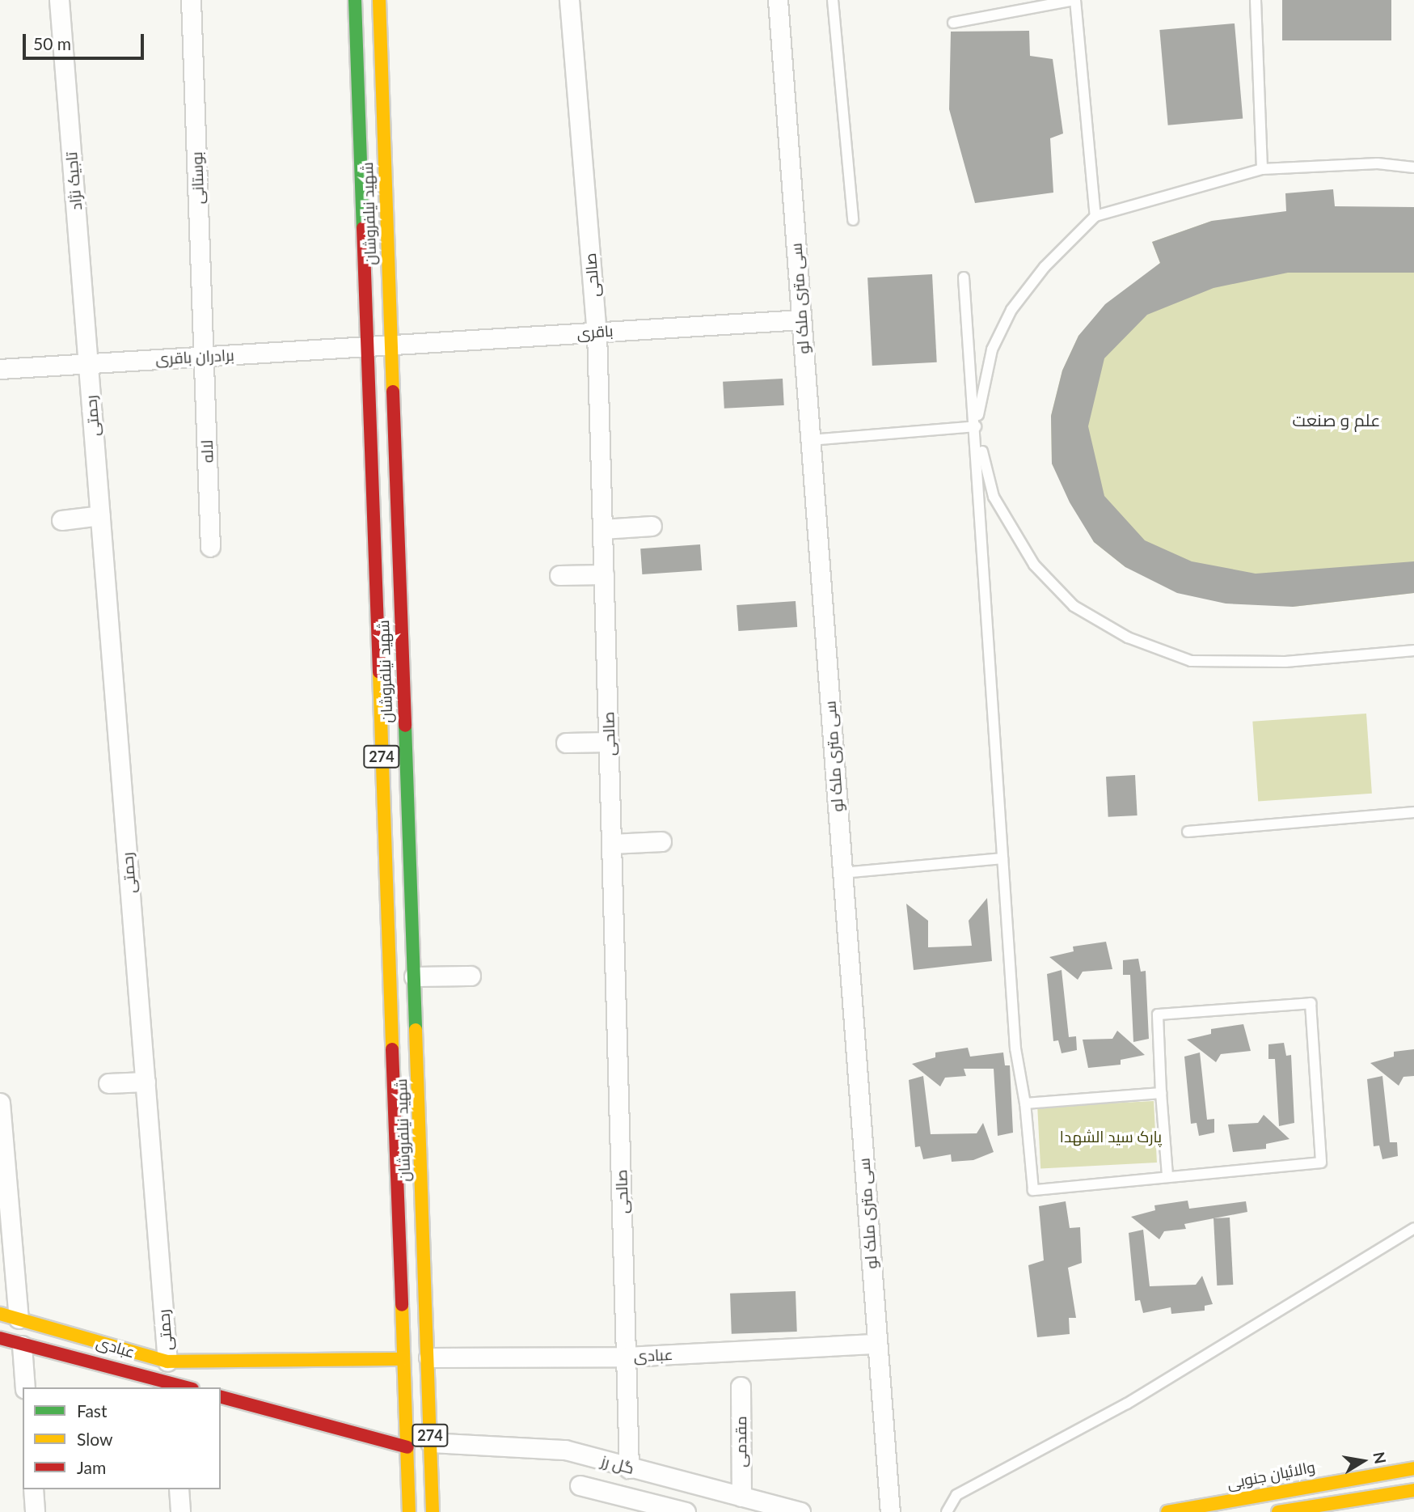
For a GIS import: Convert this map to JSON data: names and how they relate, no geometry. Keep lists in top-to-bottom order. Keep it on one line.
{"streets":{"main road":["شهید نیلفروشان","رحمتی","274","عبادی","والائیان جنوبی"],"street":["بوستانی","تاجیک نژاد","صالحی","سی متری ملک لو","باقری","برادران باقری","لاله","مقدمی","گل رز"]},"crossings":[["بوستانی","برادران باقری"],["بوستانی","لاله"],["تاجیک نژاد","برادران باقری"],["تاجیک نژاد","رحمتی"],["شهید نیلفروشان","باقری"],["شهید نیلفروشان","برادران باقری"],["شهید نیلفروشان","عبادی"],["شهید نیلفروشان","گل رز"],["صالحی","باقری"],["صالحی","عبادی"],["صالحی","گل رز"],["سی متری ملک لو","باقری"],["سی متری ملک لو","عبادی"],["باقری","برادران باقری"],["برادران باقری","رحمتی"],["برادران باقری","لاله"],["رحمتی","عبادی"],["مقدمی","گل رز"]],"districts":["علم و صنعت"],"parks":["پارک سید الشهدا"],"legend":["Fast","Slow","Jam"],"scale_bar":"50 m","north":"right"}
